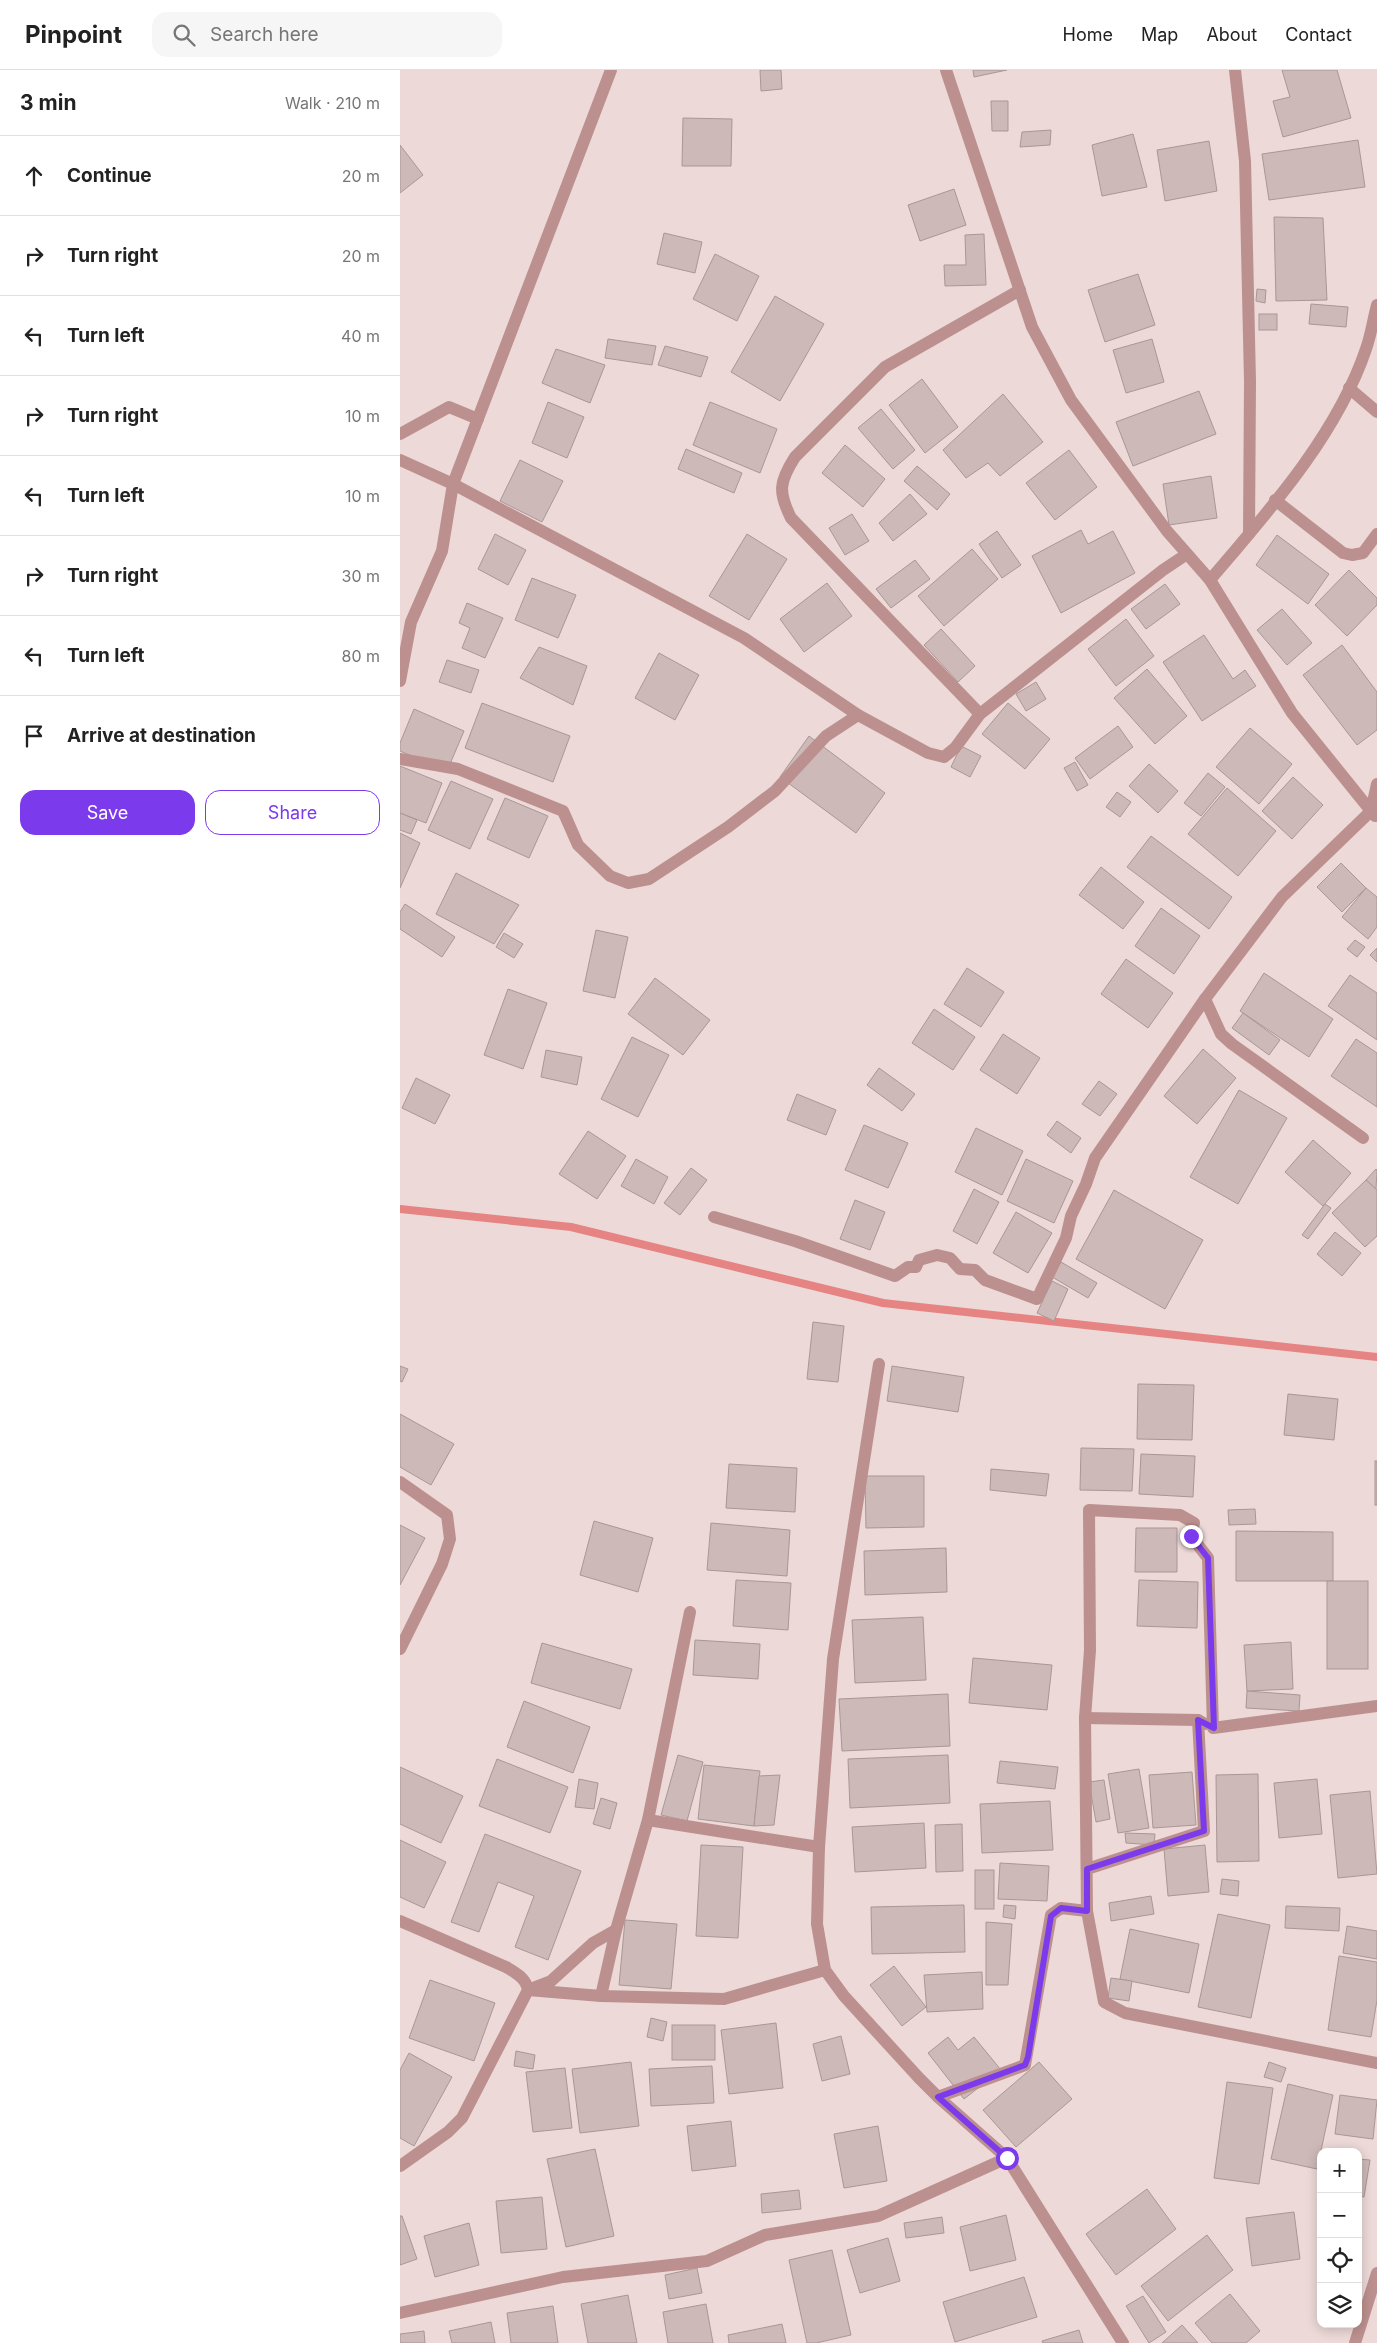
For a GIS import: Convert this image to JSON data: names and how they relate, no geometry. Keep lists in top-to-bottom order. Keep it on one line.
{"page":{"header":"Pinpoint","search":"Search here","nav":["Home","Map","About","Contact"],"heading":["3 min","Walk · 210 m"],"list":[["Continue","20 m"],["Turn right","20 m"],["Turn left","40 m"],["Turn right","10 m"],["Turn left","10 m"],["Turn right","30 m"],["Turn left","80 m"],"Arrive at destination"],"buttons":["Save","Share"],"map_buttons":["+","−"]}}
